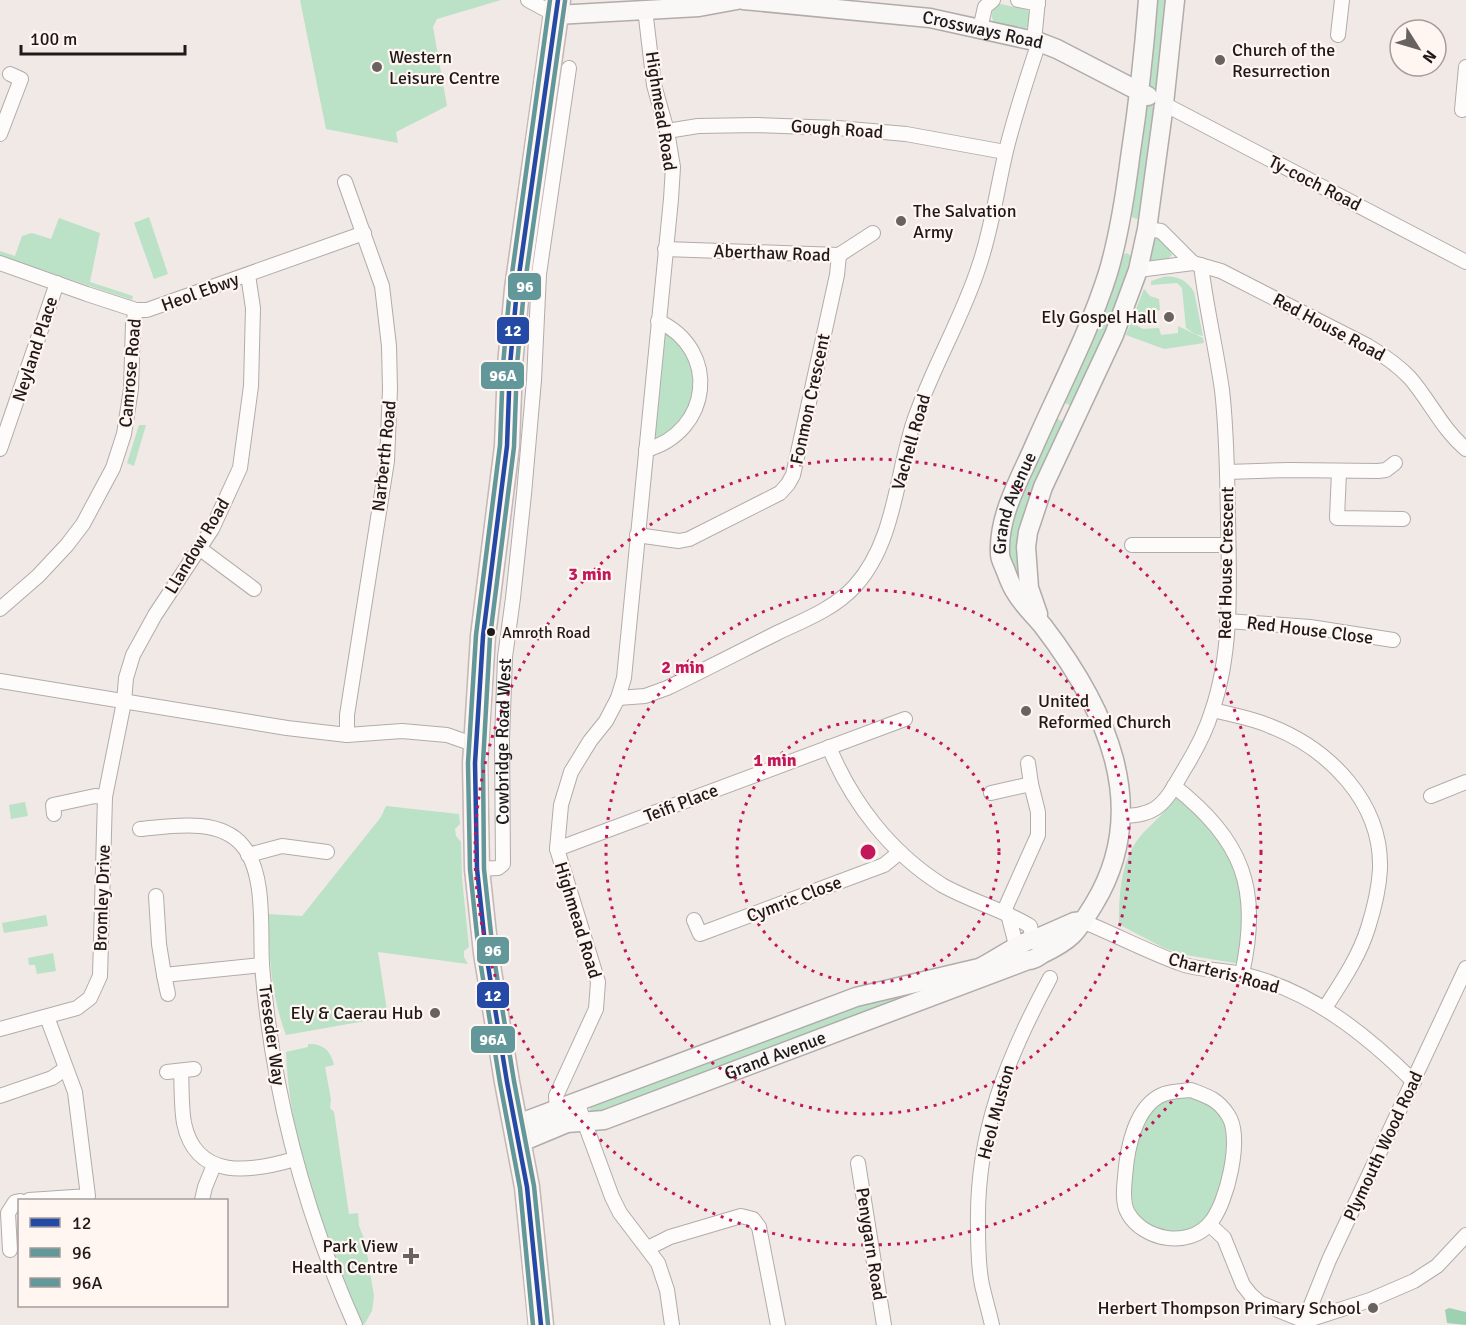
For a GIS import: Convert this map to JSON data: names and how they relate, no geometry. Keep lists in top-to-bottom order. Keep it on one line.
{"streets":{"highway":["Cowbridge Road West"],"street":["Crossways Road","Highmead Road","Gough Road","Ty-coch Road","Aberthaw Road","Heol Ebwy","Red House Road","Neyland Place","Camrose Road","Fonmon Crescent","Vachell Road","Narberth Road","Grand Avenue","Llandow Road","Red House Crescent","Red House Close","Teifi Place","Bromley Drive","Cymric Close","Charteris Road","Treseder Way","Heol Muston","Plymouth Wood Road","Penygarn Road"]},"crossings":[["Crossways Road","Vachell Road"],["Crossways Road","Grand Avenue"],["Highmead Road","Gough Road"],["Highmead Road","Aberthaw Road"],["Highmead Road","Fonmon Crescent"],["Highmead Road","Vachell Road"],["Highmead Road","Grand Avenue"],["Highmead Road","Teifi Place"],["Gough Road","Vachell Road"],["Ty-coch Road","Grand Avenue"],["Aberthaw Road","Fonmon Crescent"],["Heol Ebwy","Neyland Place"],["Heol Ebwy","Camrose Road"],["Heol Ebwy","Narberth Road"],["Heol Ebwy","Llandow Road"],["Red House Road","Grand Avenue"],["Red House Road","Red House Crescent"],["Grand Avenue","Red House Crescent"],["Grand Avenue","Cowbridge Road West"],["Grand Avenue","Charteris Road"],["Llandow Road","Bromley Drive"],["Red House Crescent","Red House Close"],["Charteris Road","Plymouth Wood Road"]],"places":{"other":["Church of the Resurrection","Western Leisure Centre","The Salvation Army","Ely Gospel Hall","Amroth Road","United Reformed Church","Ely & Caerau Hub","Herbert Thompson Primary School"],"health":["Park View Health Centre"]},"lines":["transit line 12","transit line 96A","transit line 96"],"legend":["12","96","96A"],"scale_bar":"100 m","north":"bottom right","rings":["3 min","2 min","1 min"]}
